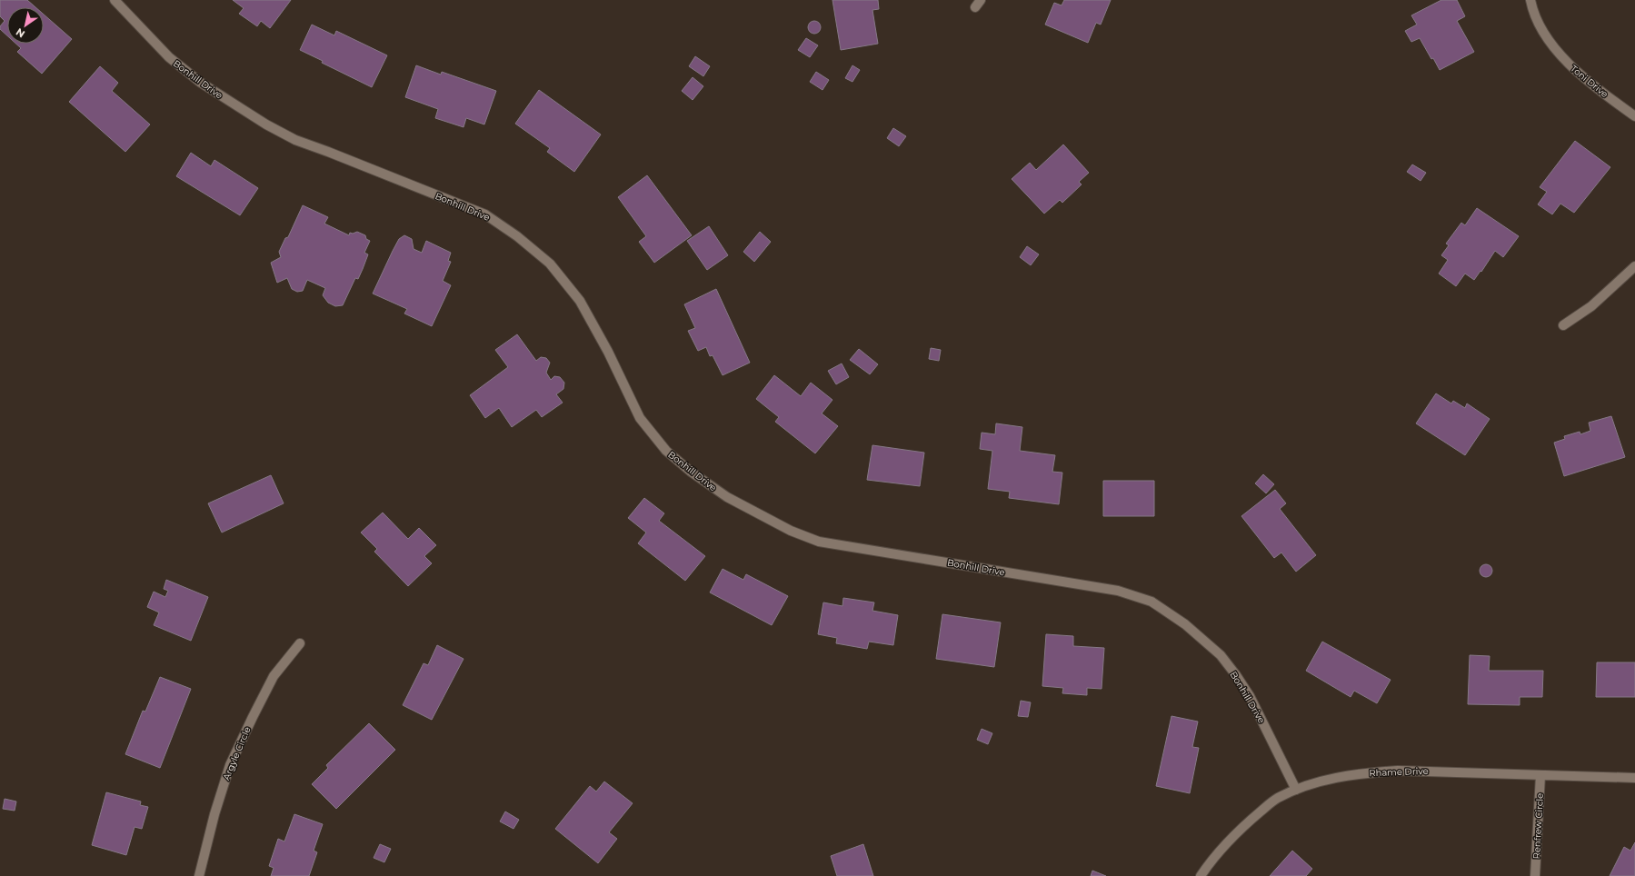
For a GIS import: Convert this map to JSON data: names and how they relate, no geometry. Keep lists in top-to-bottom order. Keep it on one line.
{"streets":{"street":["Bonhill Drive","Toni Drive","Argyle Circle","Rhame Drive","Renfrew Circle"]},"crossings":[["Bonhill Drive","Rhame Drive"],["Rhame Drive","Renfrew Circle"]],"north":"bottom left"}
